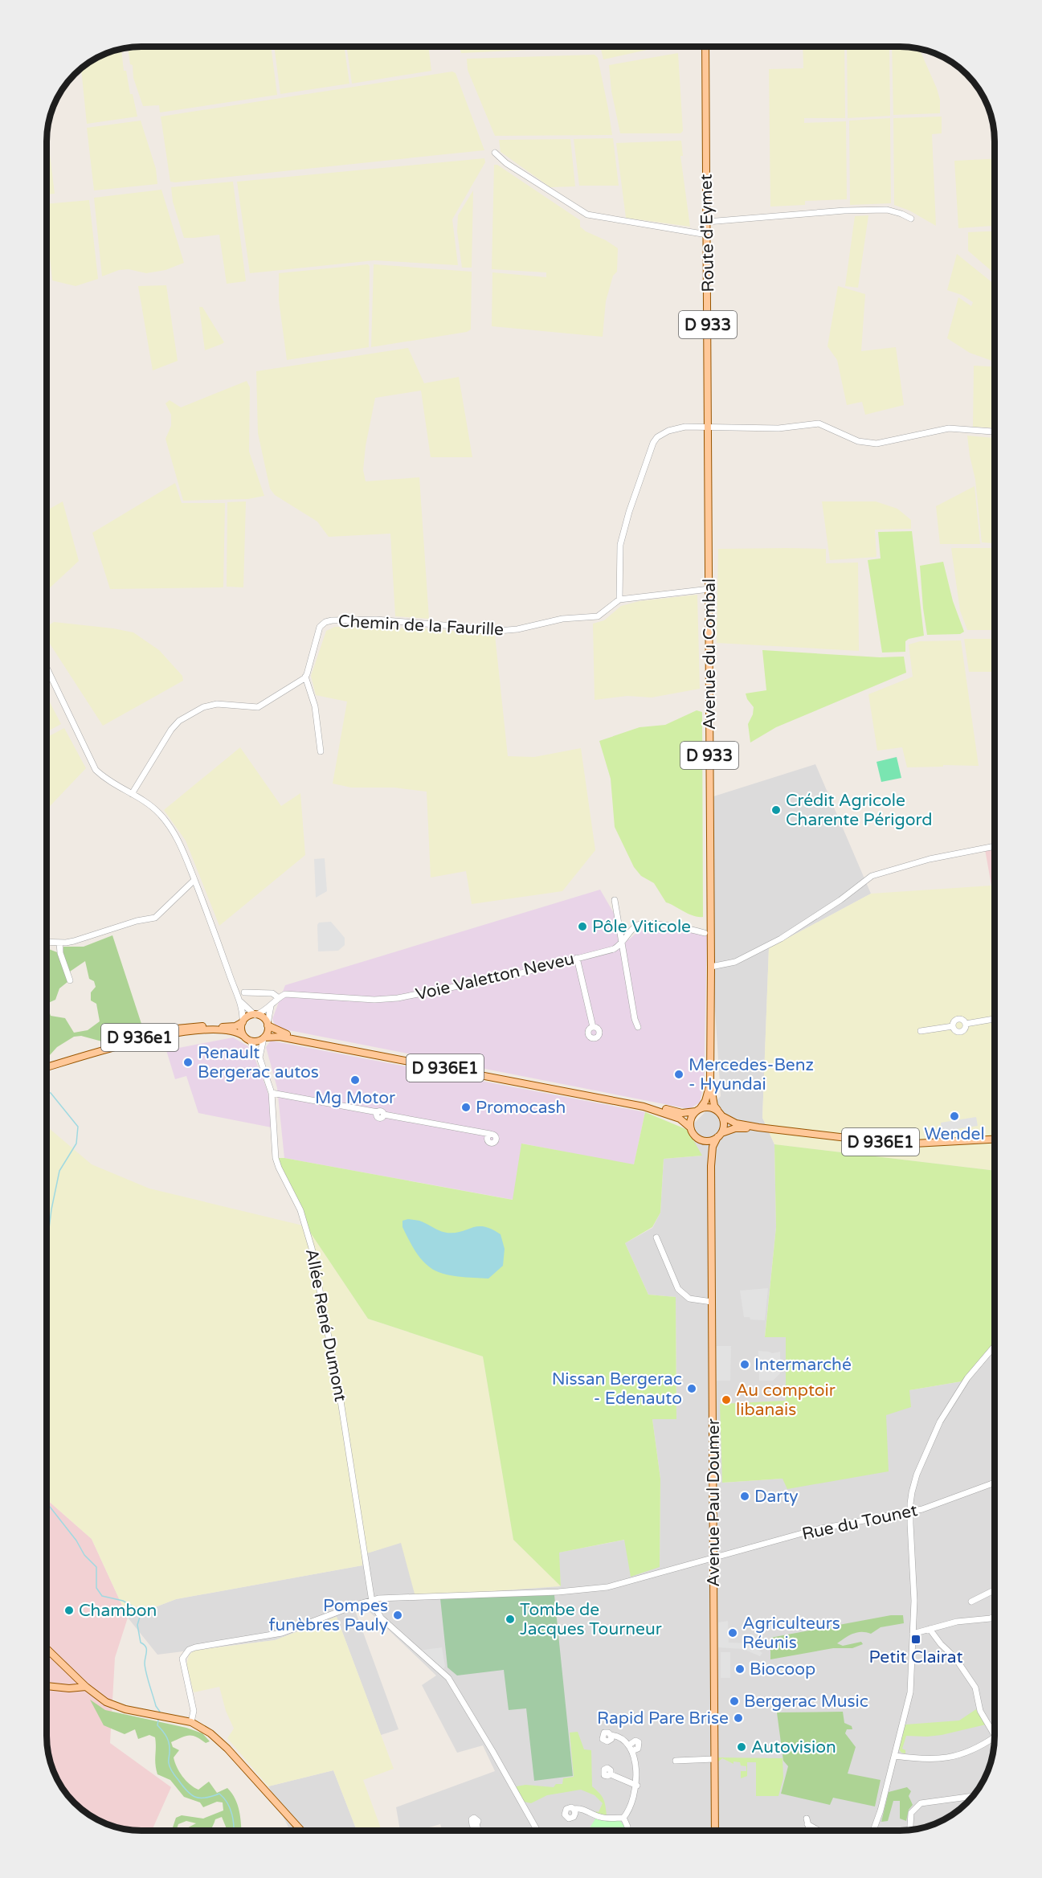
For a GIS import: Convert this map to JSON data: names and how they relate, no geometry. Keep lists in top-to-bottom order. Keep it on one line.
{"streets":{"main road":["Route d'Eymet","D 933","Avenue du Combal","D 936e1","D 936E1","Avenue Paul Doumer"],"street":["Chemin de la Faurille","Voie Valetton Neveu","Allée René Dumont","Rue du Tounet"]},"crossings":[["Route d'Eymet","Avenue du Combal"],["D 933","Avenue du Combal"],["D 933","D 936E1"],["D 936e1","D 936E1"],["D 936e1","Allée René Dumont"],["D 936E1","Allée René Dumont"],["Allée René Dumont","Rue du Tounet"],["Avenue Paul Doumer","Rue du Tounet"]],"places":{"other":["Crédit Agricole Charente Périgord","Pôle Viticole","Renault Bergerac autos","Mercedes-Benz - Hyundai","Mg Motor","Promocash","Wendel","Intermarché","Nissan Bergerac - Edenauto","Au comptoir libanais","Darty","Chambon","Pompes funèbres Pauly","Tombe de Jacques Tourneur","Agriculteurs Réunis","Biocoop","Bergerac Music","Rapid Pare Brise","Autovision"],"transit":["Petit Clairat"]}}
